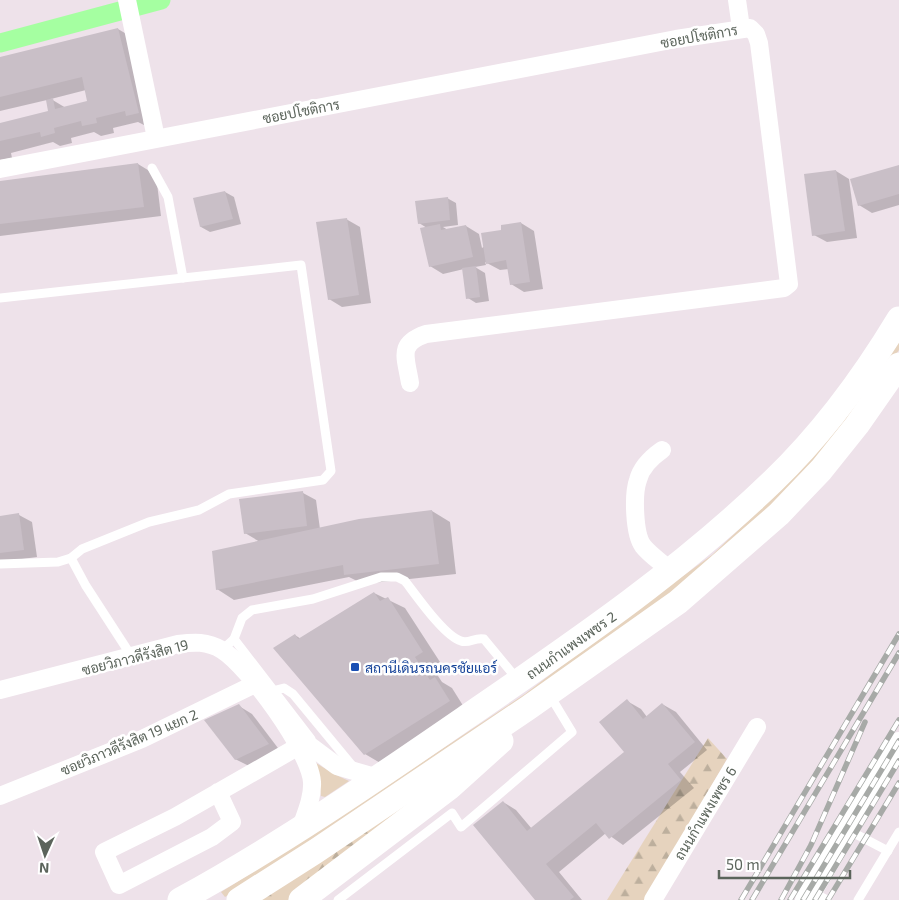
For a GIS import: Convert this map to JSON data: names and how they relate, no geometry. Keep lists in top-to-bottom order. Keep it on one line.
{"streets":{"main road":["ถนนกำแพงเพชร 2"],"street":["ซอยปโชติการ","ซอยวิภาวดีรังสิต 19","ซอยวิภาวดีรังสิต 19 แยก 2","ถนนกำแพงเพชร 6"]},"crossings":[["ถนนกำแพงเพชร 2","ซอยวิภาวดีรังสิต 19"],["ซอยวิภาวดีรังสิต 19","ซอยวิภาวดีรังสิต 19 แยก 2"]],"places":{"transit":["สถานีเดินรถนครชัยแอร์"]},"scale_bar":"50 m","north":"bottom"}
